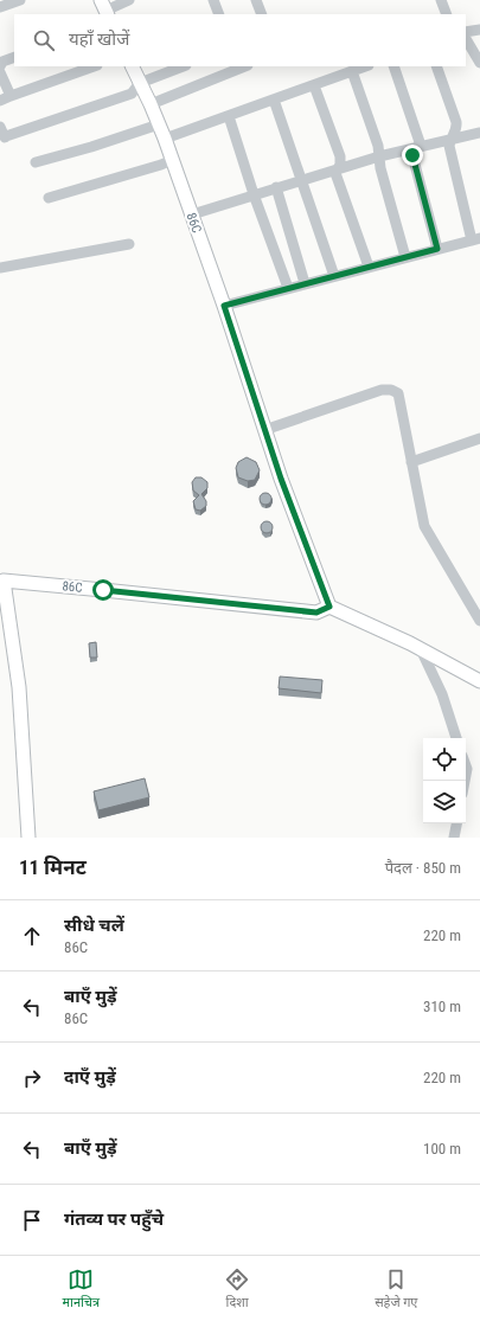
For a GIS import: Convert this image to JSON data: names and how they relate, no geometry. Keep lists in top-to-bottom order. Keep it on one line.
{"streets":{"main road":["86C"]},"page":{"search":"यहाँ खोजें","heading":["11 मिनट","पैदल · 850 m"],"list":[["सीधे चलें","86C","220 m"],["बाएँ मुड़ें","86C","310 m"],["दाएँ मुड़ें","220 m"],["बाएँ मुड़ें","100 m"],"गंतव्य पर पहुँचे"],"nav":["मानचित्र","दिशा","सहेजे गए"]}}
